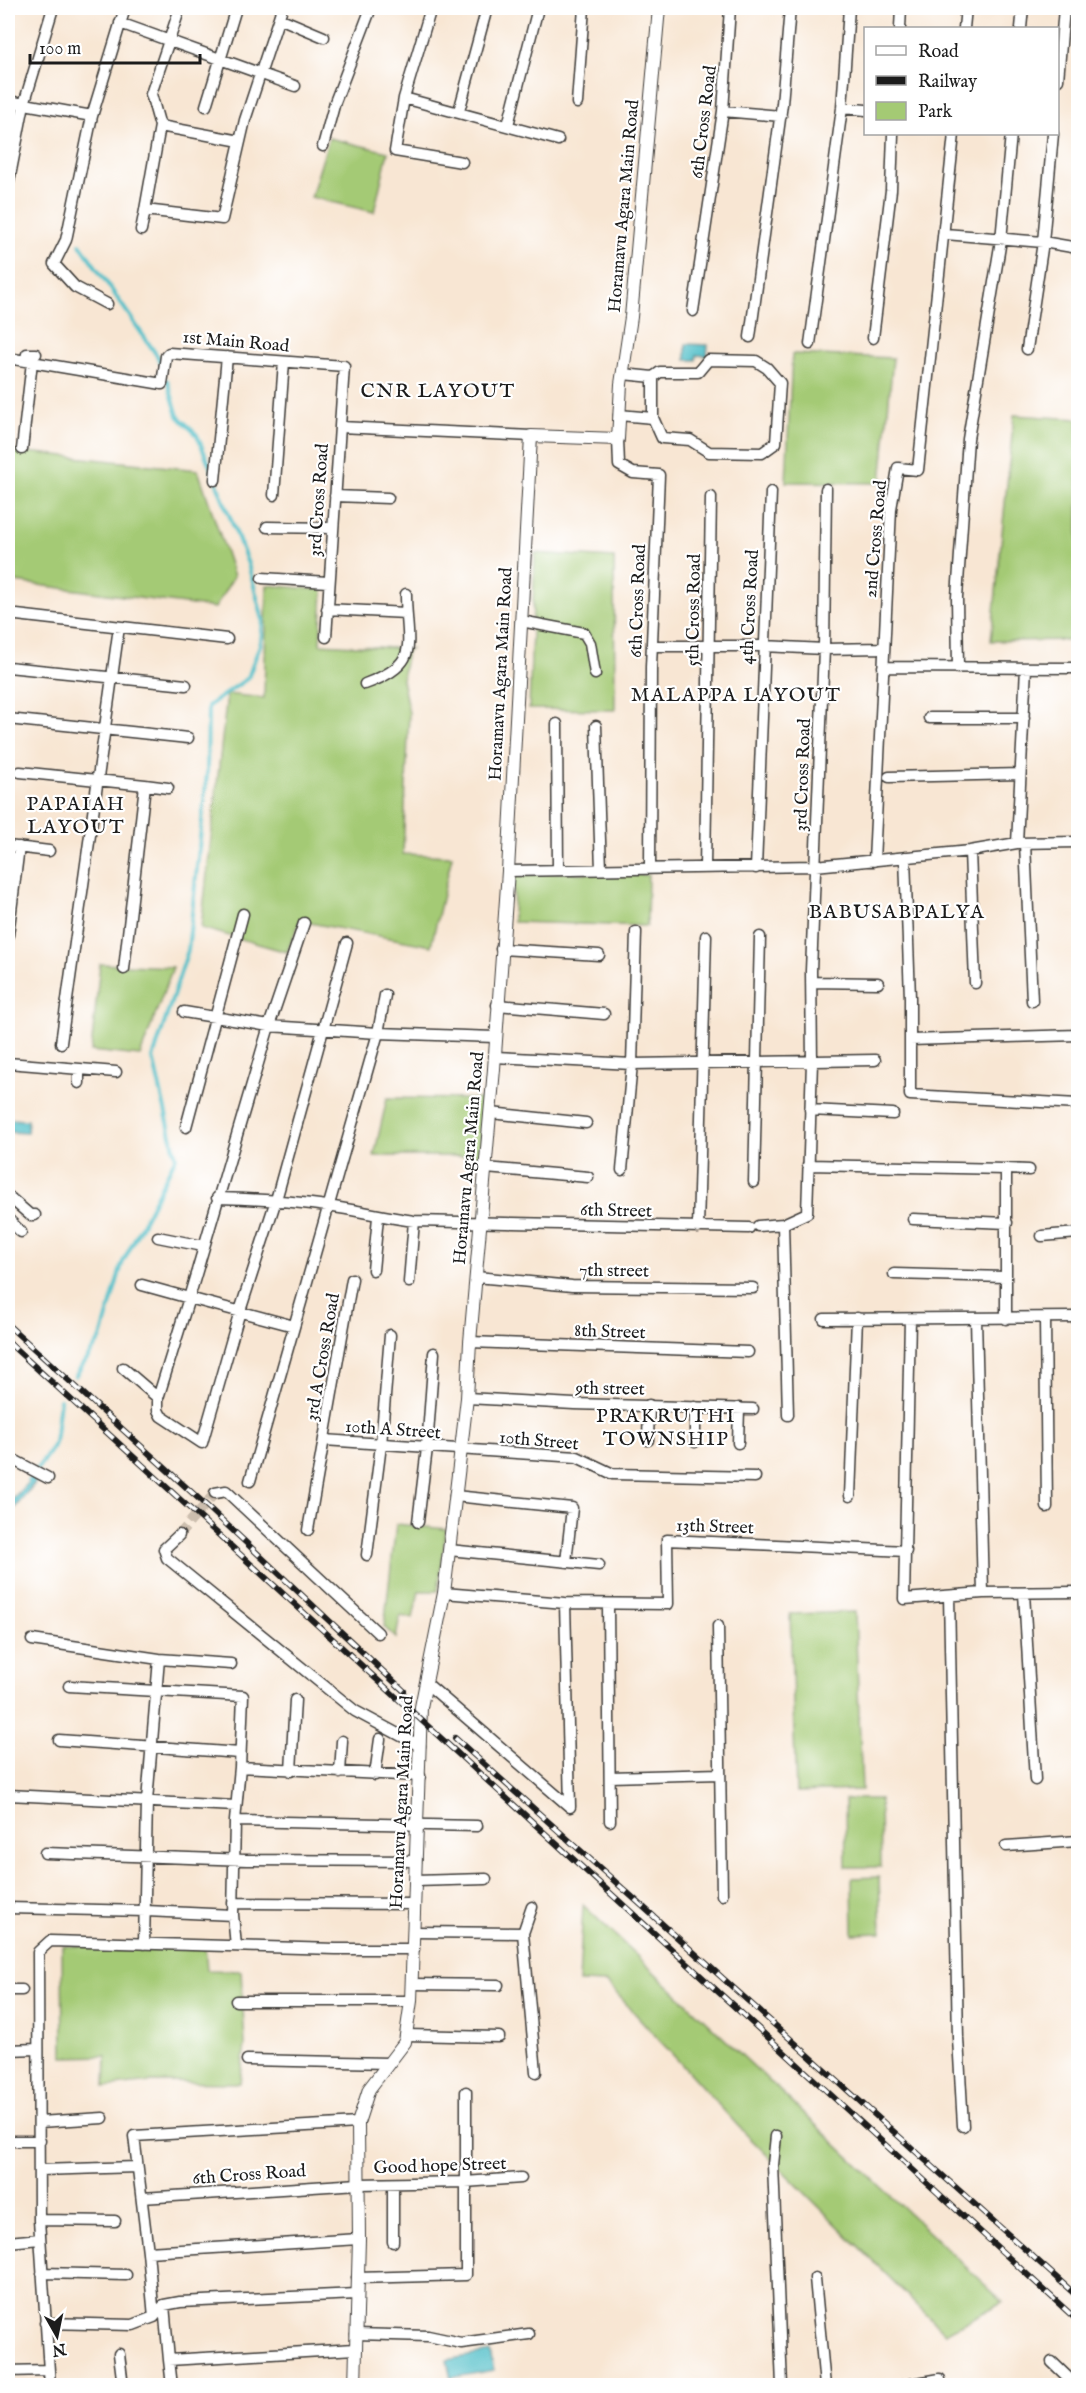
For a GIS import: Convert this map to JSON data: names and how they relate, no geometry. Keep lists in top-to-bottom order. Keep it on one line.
{"streets":{"street":["6th Cross Road","Horamavu Agara Main Road","1st Main Road","3rd Cross Road","2nd Cross Road","4th Cross Road","5th Cross Road","6th Street","7th street","8th Street","3rd A Cross Road","9th street","10th A Street","10th Street","13th Street","Good hope Street"]},"crossings":[["6th Cross Road","Horamavu Agara Main Road"],["6th Cross Road","Good hope Street"],["Horamavu Agara Main Road","6th Street"],["Horamavu Agara Main Road","7th street"],["Horamavu Agara Main Road","8th Street"],["Horamavu Agara Main Road","9th street"],["Horamavu Agara Main Road","10th A Street"],["Horamavu Agara Main Road","10th Street"],["Horamavu Agara Main Road","13th Street"],["Horamavu Agara Main Road","Good hope Street"],["1st Main Road","3rd Cross Road"],["3rd Cross Road","6th Street"],["3rd A Cross Road","10th A Street"],["10th A Street","10th Street"]],"districts":["CNR LAYOUT","MALAPPA LAYOUT","PAPAIAH LAYOUT","BABUSABPALYA","PRAKRUTHI TOWNSHIP"],"legend":["Road","Railway","Park"],"scale_bar":"100 m","north":"bottom"}
